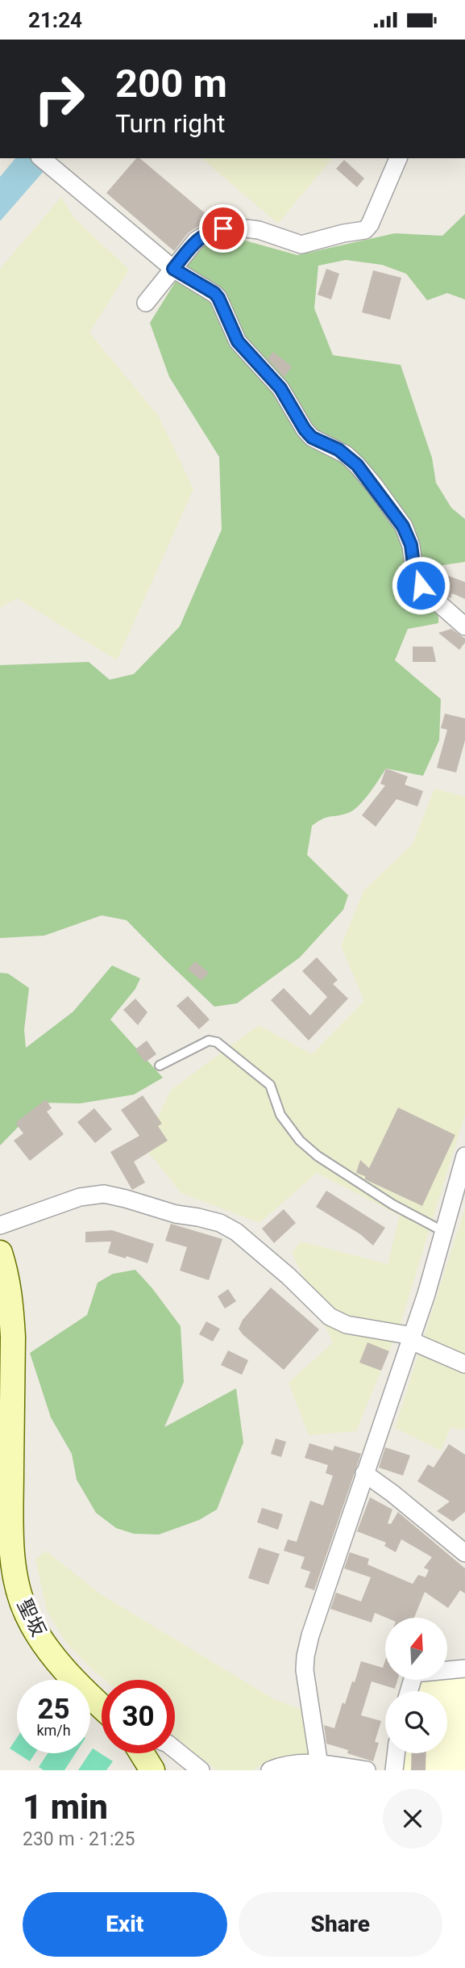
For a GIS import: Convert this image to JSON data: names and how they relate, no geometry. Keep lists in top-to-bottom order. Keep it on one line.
{"streets":{"street":["聖坂"]},"north":"top","page":{"status":"21:24","turn":["200 m","Turn right"],"speed":"25 km/h","limit":"30","heading":["1 min","230 m · 21:25"],"buttons":["Exit","Share"]}}
